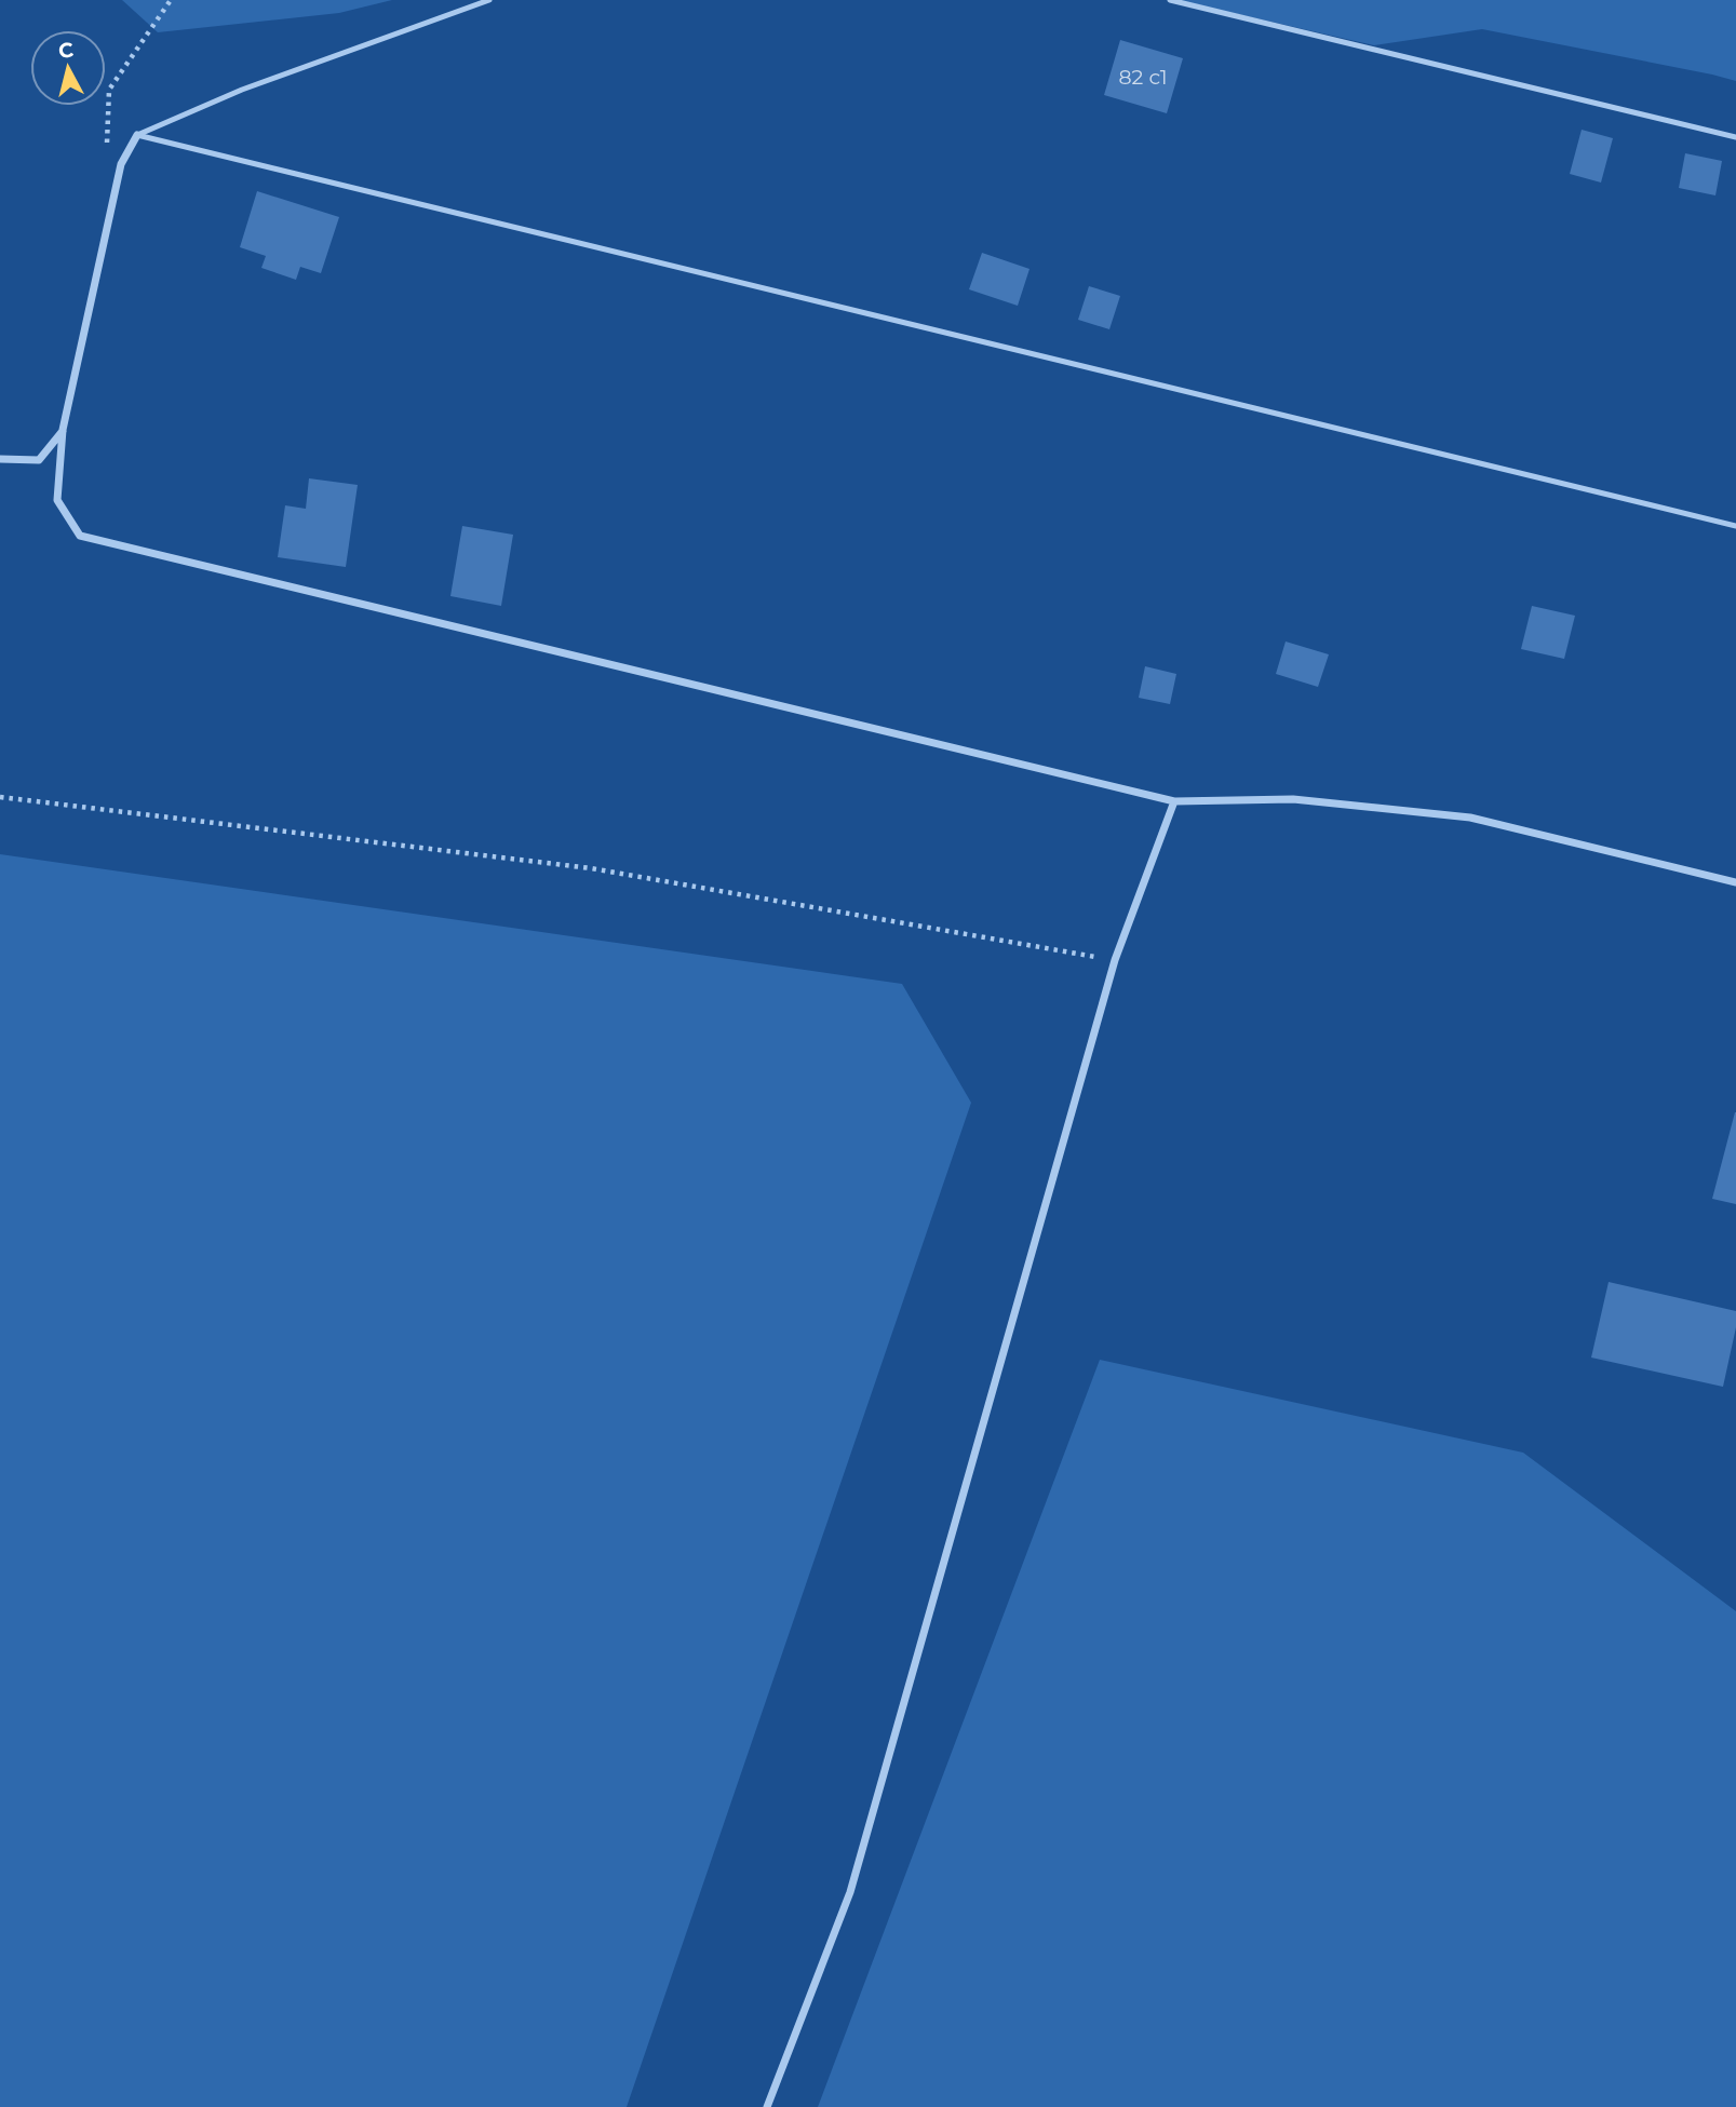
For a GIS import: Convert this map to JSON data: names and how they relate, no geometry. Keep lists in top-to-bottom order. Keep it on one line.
{"house_numbers":["82 с1"],"north":"top"}
